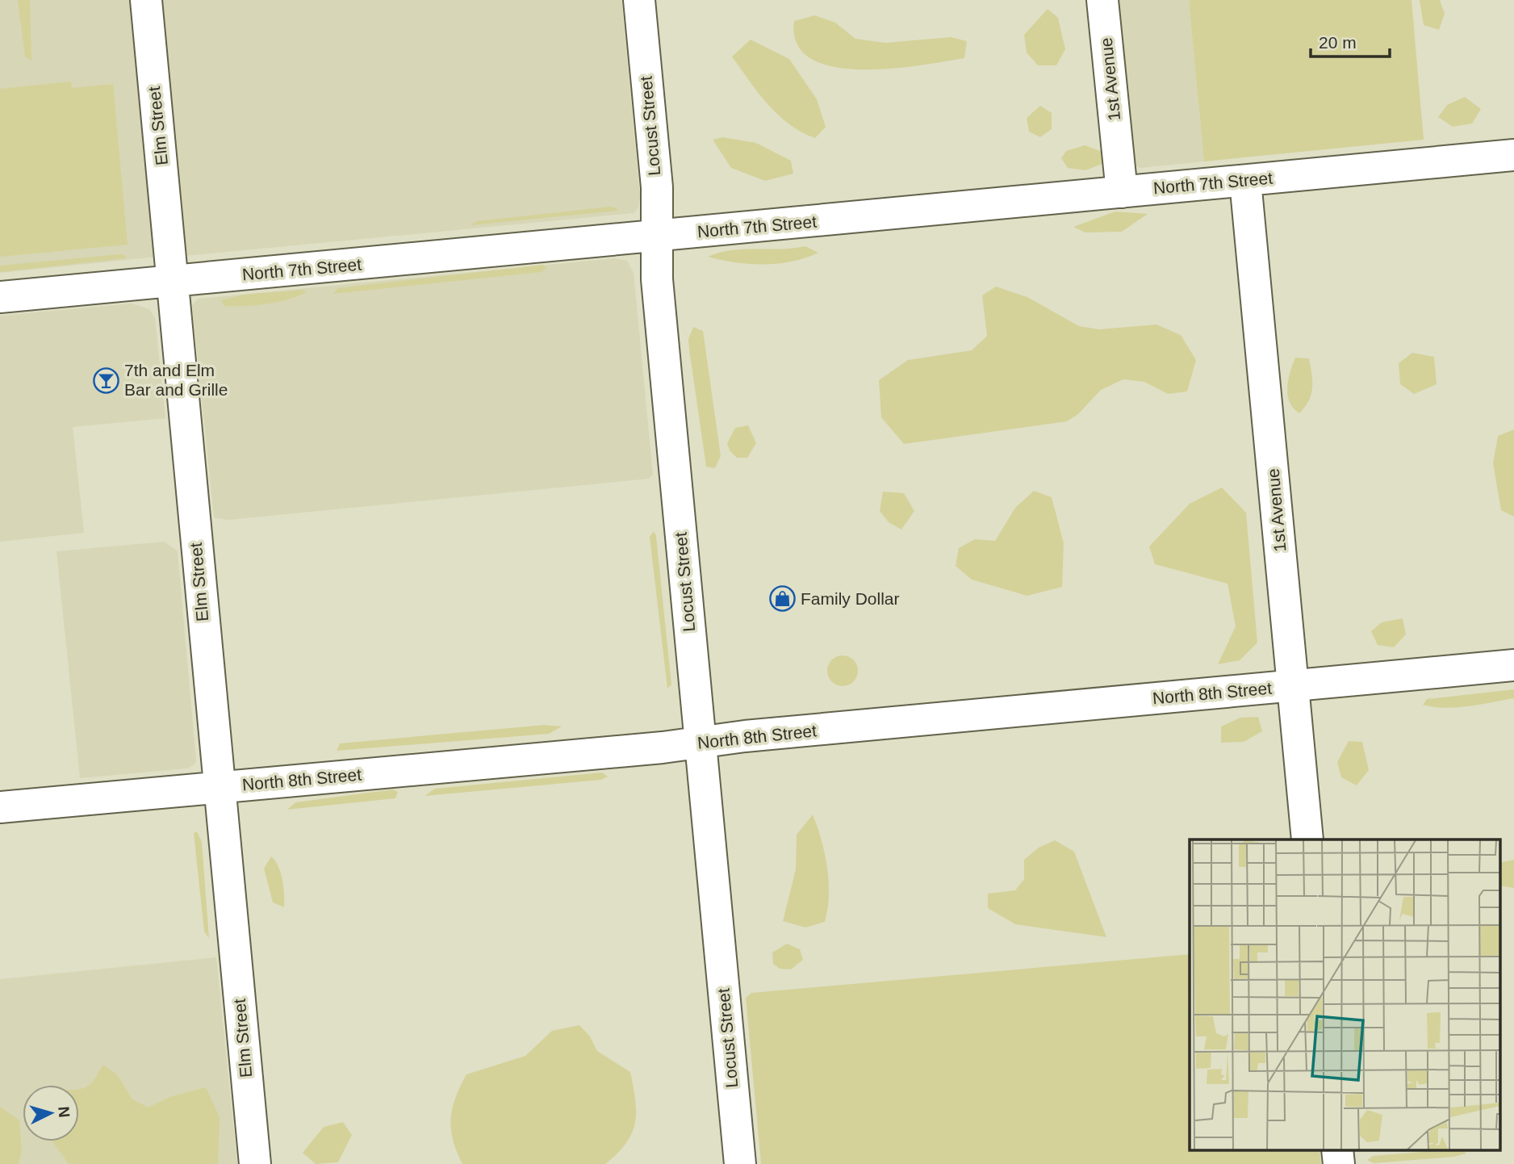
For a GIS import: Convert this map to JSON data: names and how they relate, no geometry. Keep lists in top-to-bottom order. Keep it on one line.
{"streets":{"street":["1st Avenue","Elm Street","Locust Street","North 7th Street","North 8th Street"]},"crossings":[["1st Avenue","North 7th Street"],["1st Avenue","North 8th Street"],["Elm Street","North 7th Street"],["Elm Street","North 8th Street"],["Locust Street","North 7th Street"],["Locust Street","North 8th Street"]],"places":{"bar":["7th and Elm Bar and Grille"],"shop":["Family Dollar"]},"scale_bar":"20 m","north":"right"}
